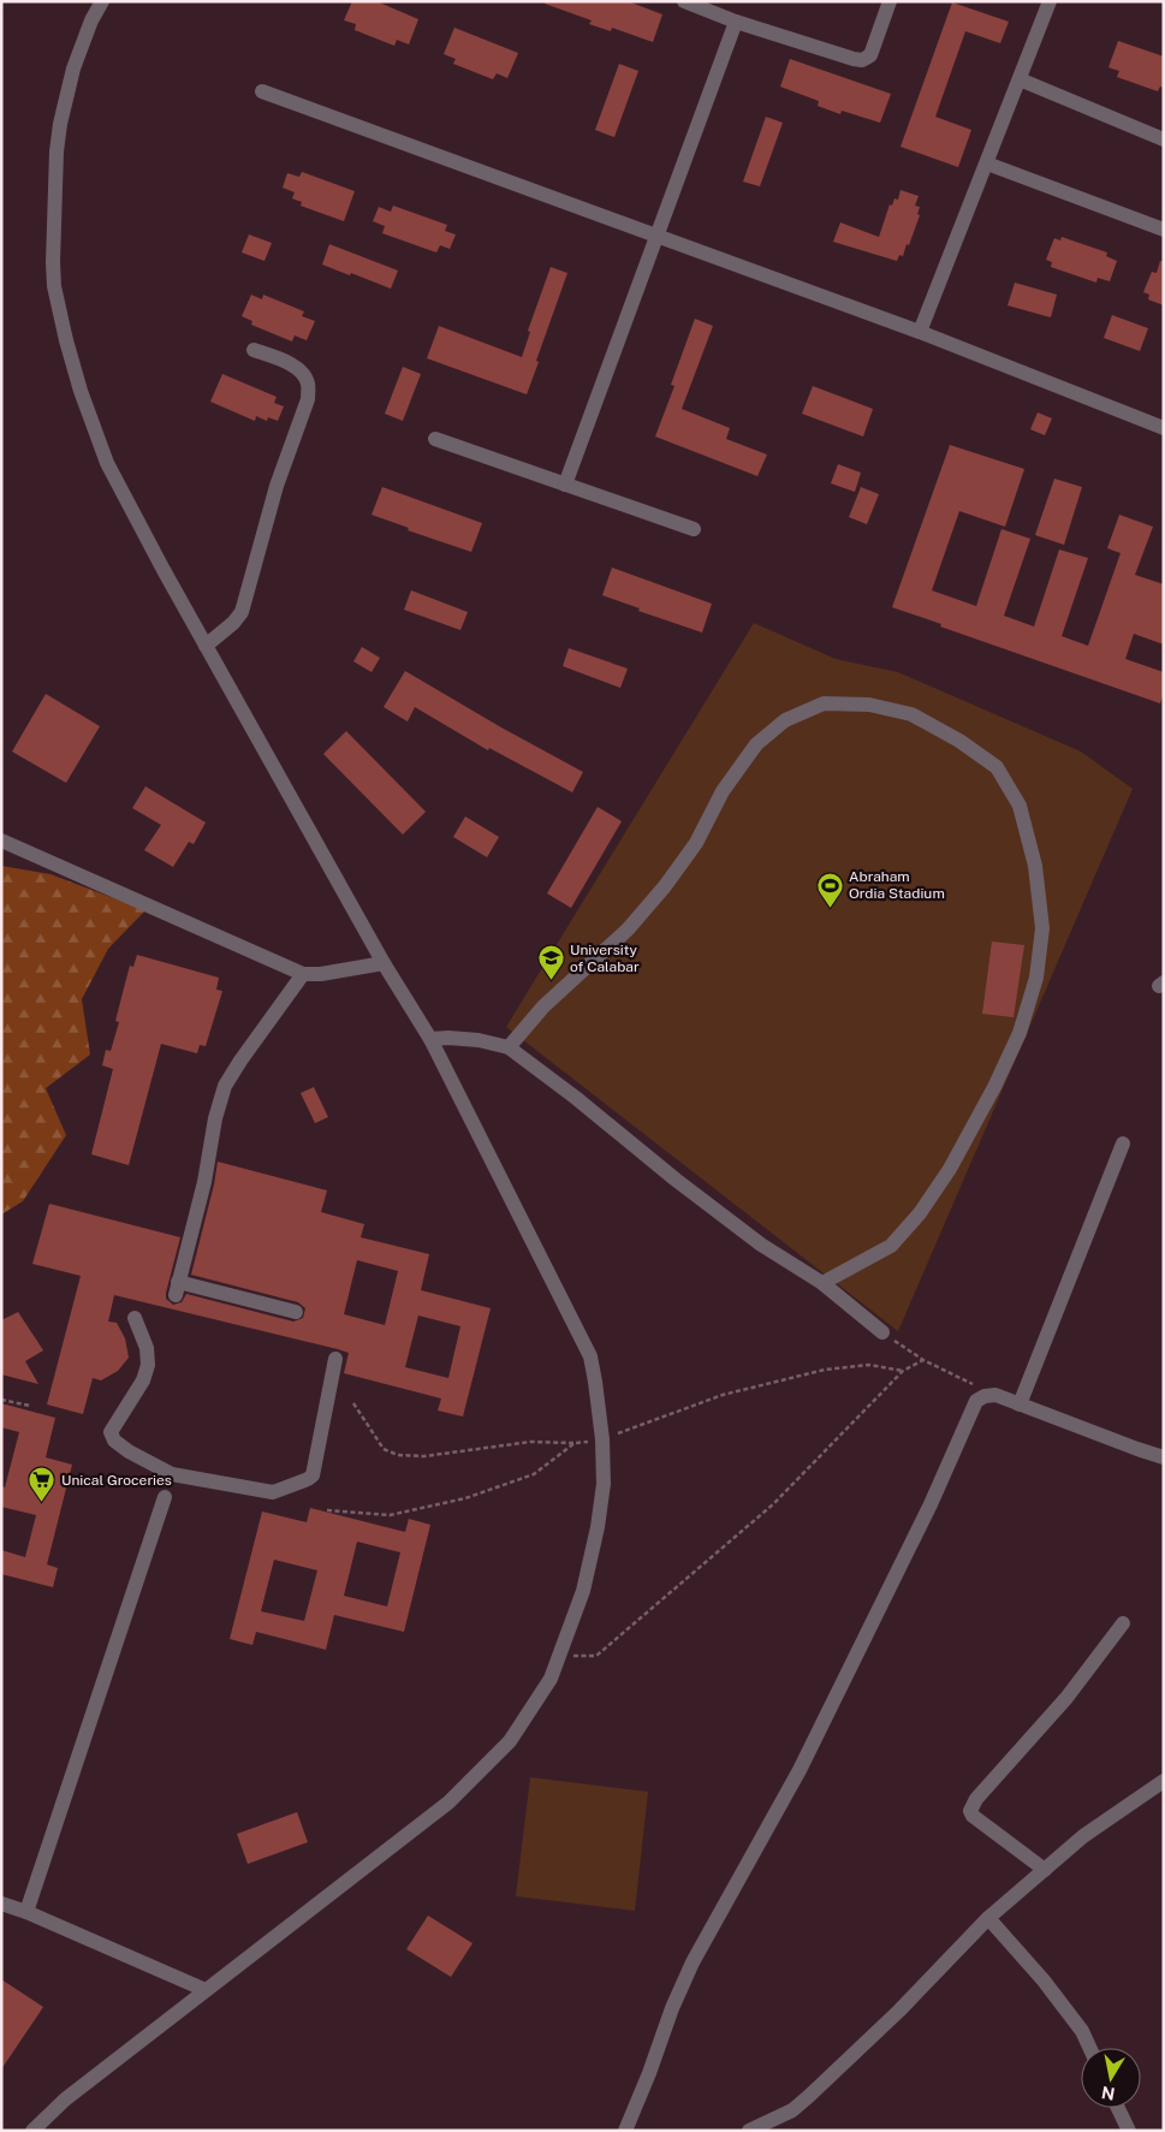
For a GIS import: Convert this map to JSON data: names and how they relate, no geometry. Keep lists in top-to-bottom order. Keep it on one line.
{"places":{"sports":["Abraham Ordia Stadium"],"school or university":["University of Calabar"],"supermarket":["Unical Groceries"]},"north":"bottom"}
